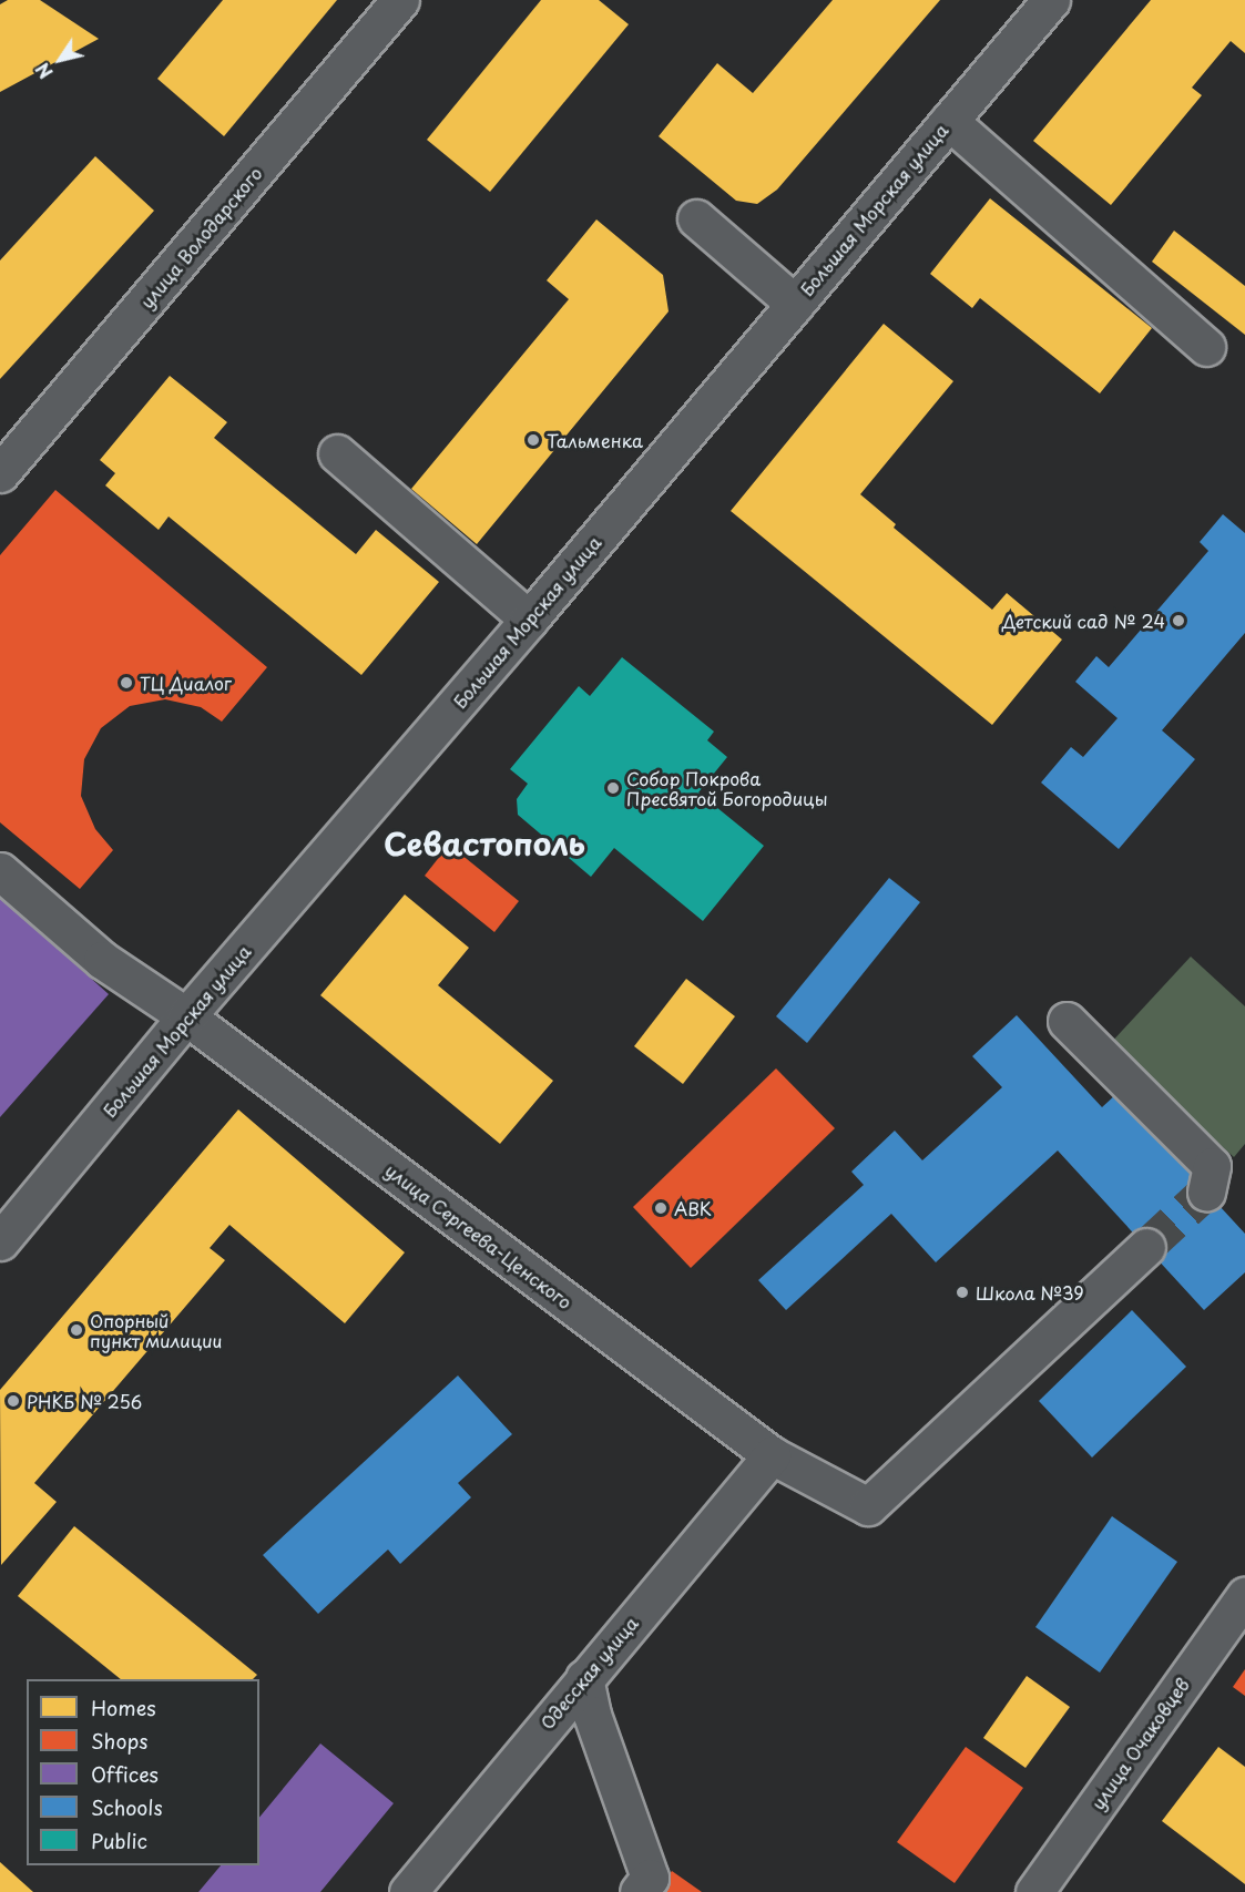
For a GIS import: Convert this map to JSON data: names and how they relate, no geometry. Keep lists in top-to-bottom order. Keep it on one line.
{"streets":{"street":["Большая Морская улица","улица Володарского","улица Сергеева-Ценского","Одесская улица","улица Очаковцев"]},"crossings":[["Большая Морская улица","улица Сергеева-Ценского"],["улица Сергеева-Ценского","Одесская улица"]],"districts":["Севастополь"],"places":["Тальменка","Детский сад № 24","ТЦ Диалог","Собор Покрова Пресвятой Богородицы","АВК","Школа №39","Опорный пункт милиции","РНКБ № 256"],"legend":["Homes","Shops","Offices","Schools","Public"],"north":"bottom left"}
